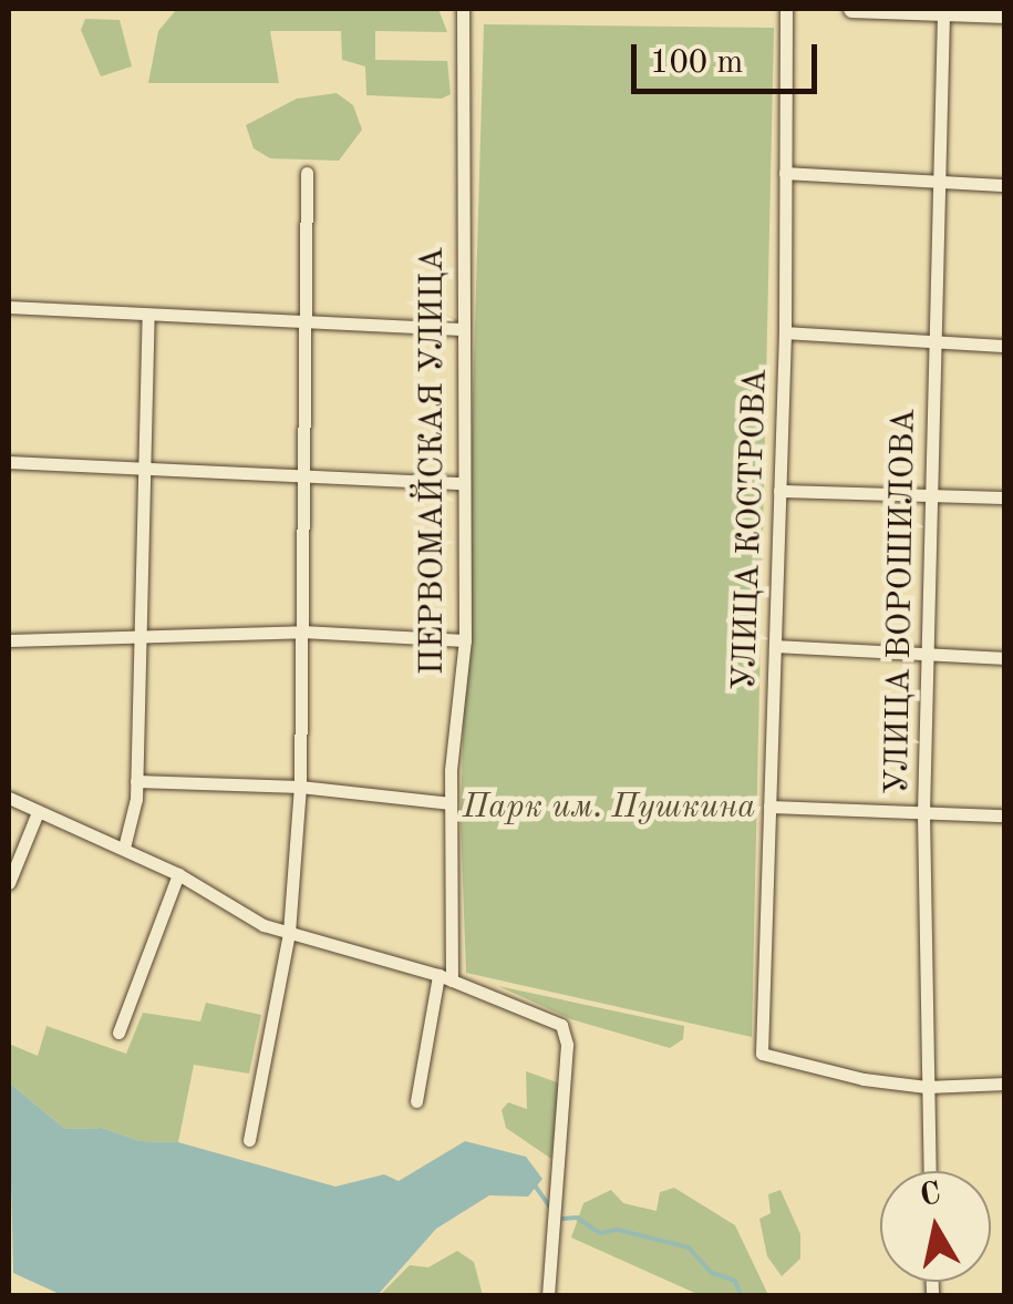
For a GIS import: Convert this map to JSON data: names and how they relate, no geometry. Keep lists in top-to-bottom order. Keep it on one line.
{"streets":{"street":["ПЕРВОМАЙСКАЯ УЛИЦА","УЛИЦА КОСТРОВА","УЛИЦА ВОРОШИЛОВА"]},"crossings":[["УЛИЦА КОСТРОВА","УЛИЦА ВОРОШИЛОВА"]],"parks":["Парк им. Пушкина"],"scale_bar":"100 m","north":"top"}
